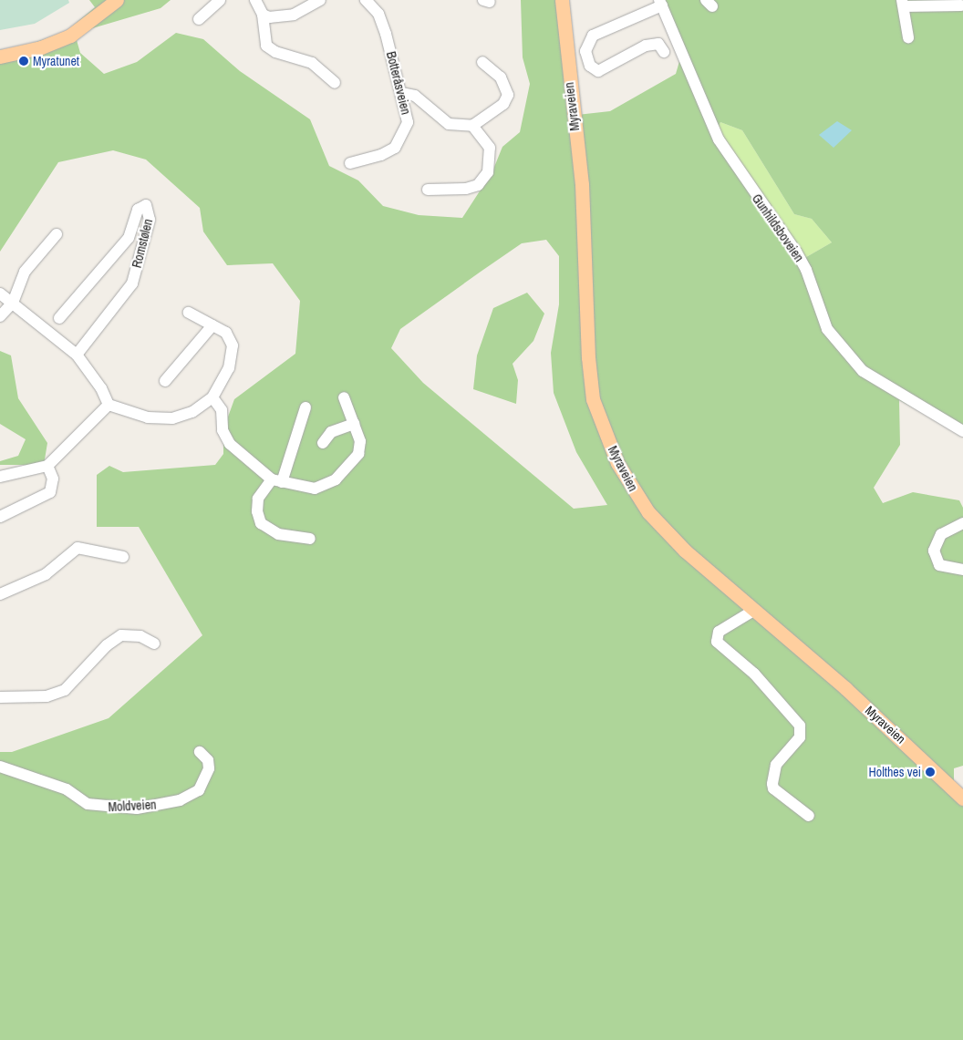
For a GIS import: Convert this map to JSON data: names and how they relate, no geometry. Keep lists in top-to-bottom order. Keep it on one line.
{"streets":{"main road":["Myraveien"],"street":["Botteråsveien","Gunhildsboveien","Romstølen","Moldveien"]},"places":["Myratunet","Holthes vei"]}
